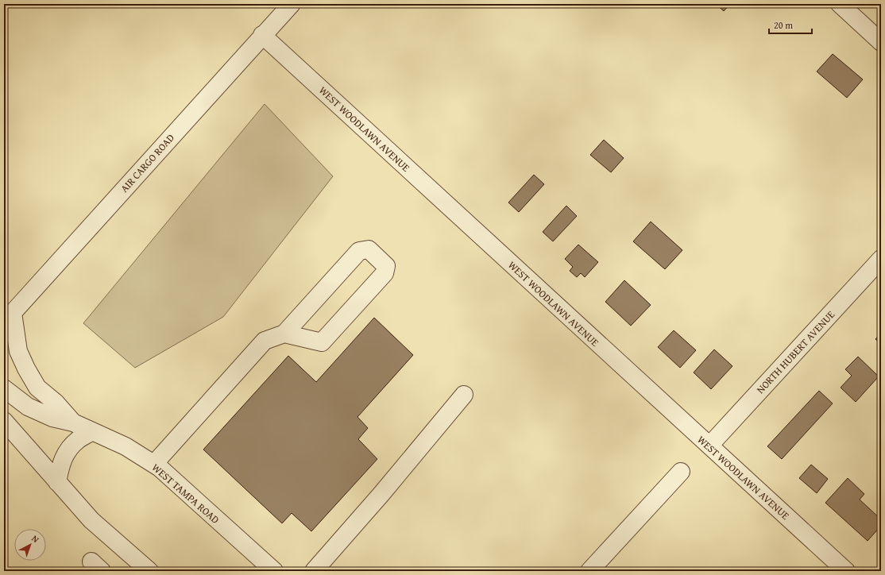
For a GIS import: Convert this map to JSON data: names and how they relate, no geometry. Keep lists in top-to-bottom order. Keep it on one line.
{"streets":{"street":["WEST WOODLAWN AVENUE","AIR CARGO ROAD","NORTH HUBERT AVENUE","WEST TAMPA ROAD"]},"crossings":[["WEST WOODLAWN AVENUE","AIR CARGO ROAD"],["WEST WOODLAWN AVENUE","NORTH HUBERT AVENUE"]],"scale_bar":"20 m","north":"top right"}
